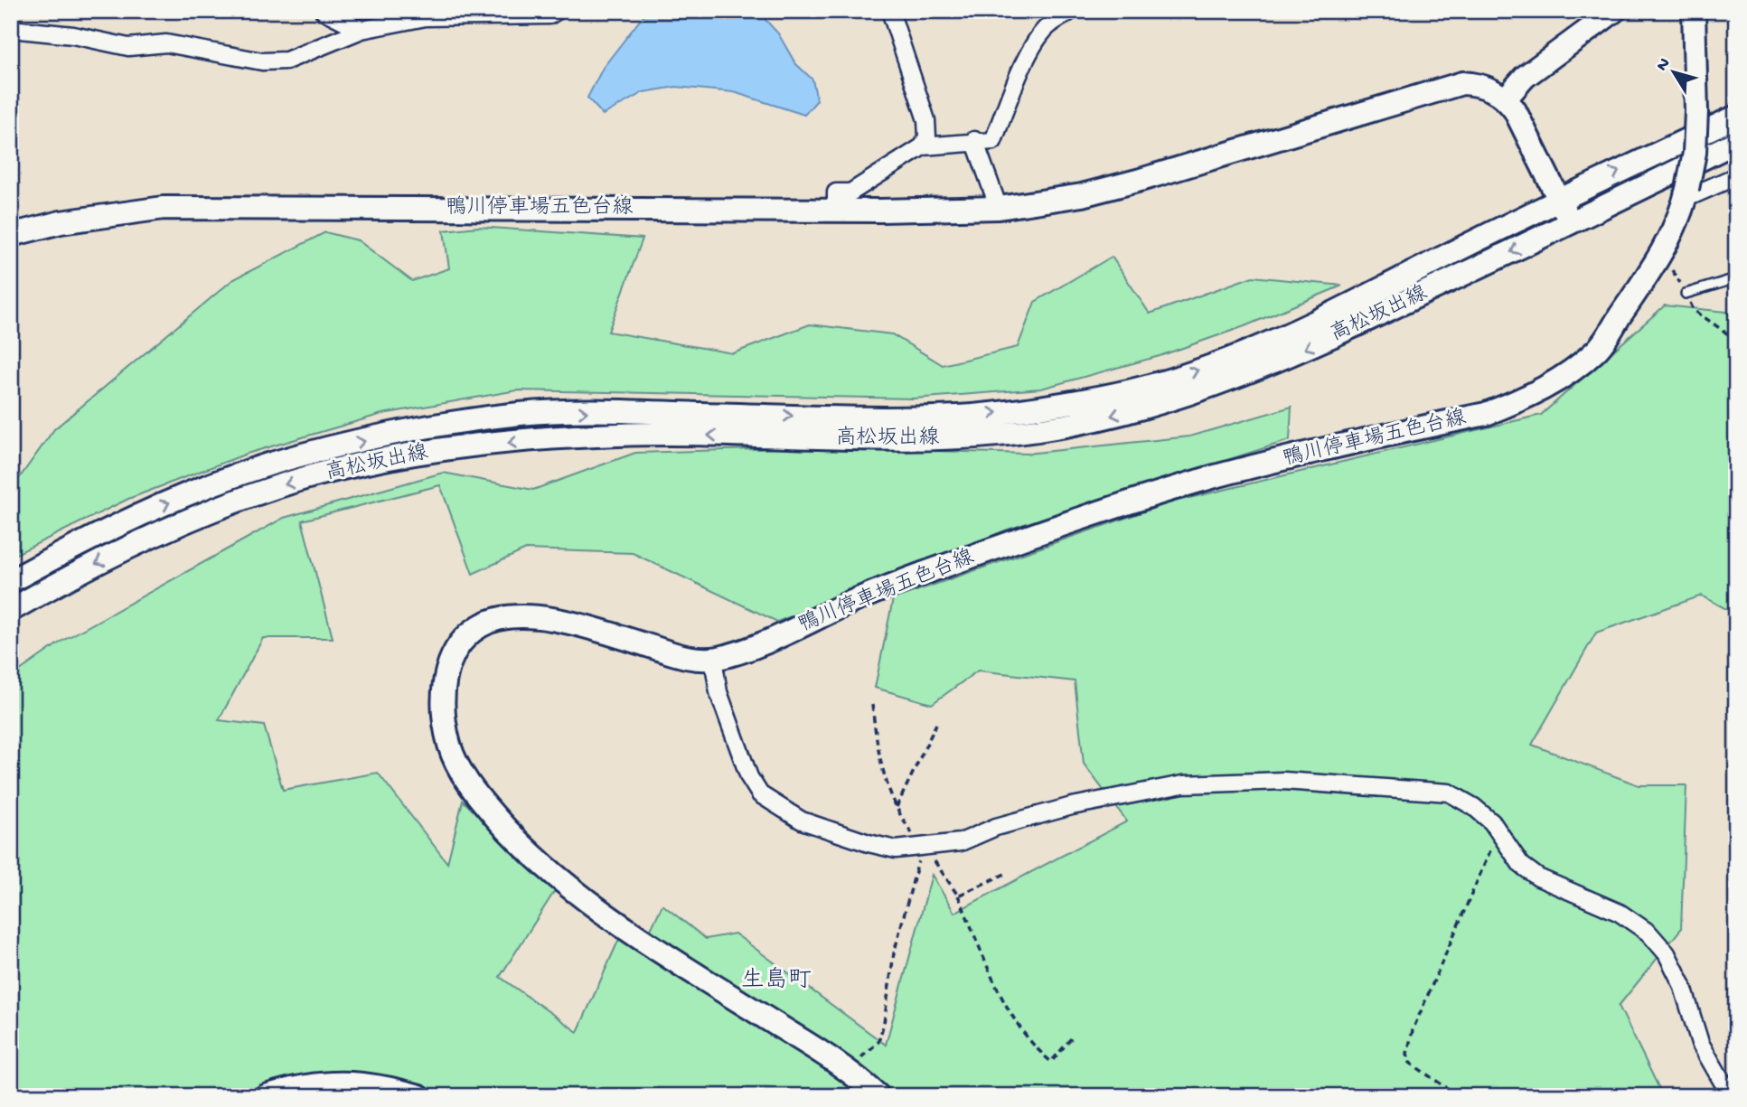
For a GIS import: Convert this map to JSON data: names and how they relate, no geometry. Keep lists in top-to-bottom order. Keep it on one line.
{"streets":{"main road":["鴨川停車場五色台線","高松坂出線"]},"districts":["生島町"],"north":"top left"}
